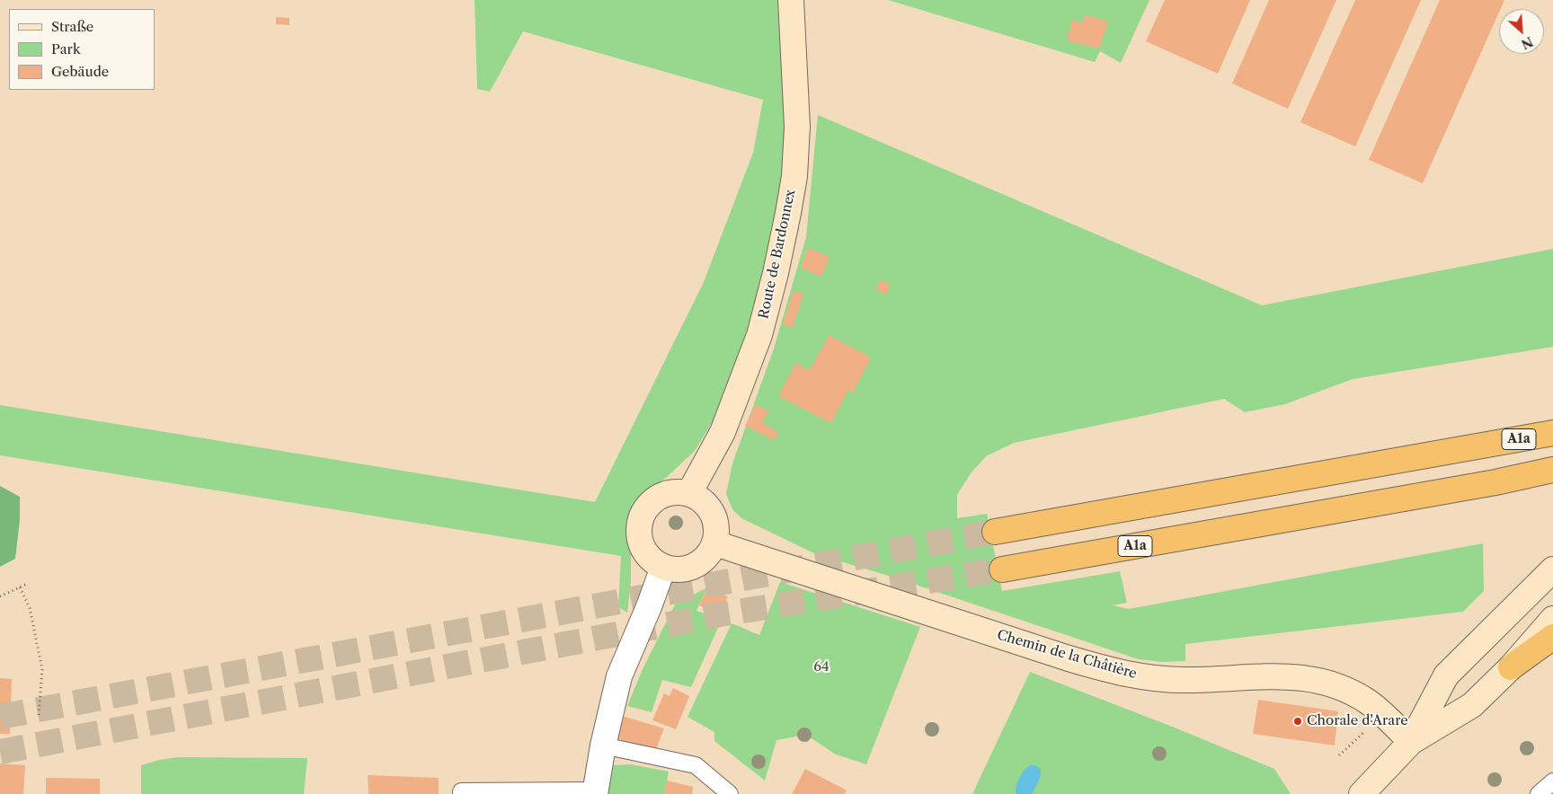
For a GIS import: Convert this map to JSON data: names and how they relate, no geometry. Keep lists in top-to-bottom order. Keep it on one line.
{"streets":{"highway":["A1a"],"street":["Route de Bardonnex","Chemin de la Châtière"]},"crossings":[["Route de Bardonnex","Chemin de la Châtière"]],"parks":["64"],"places":["Chorale d’Arare"],"legend":["Straße","Park","Gebäude"],"north":"bottom right"}
